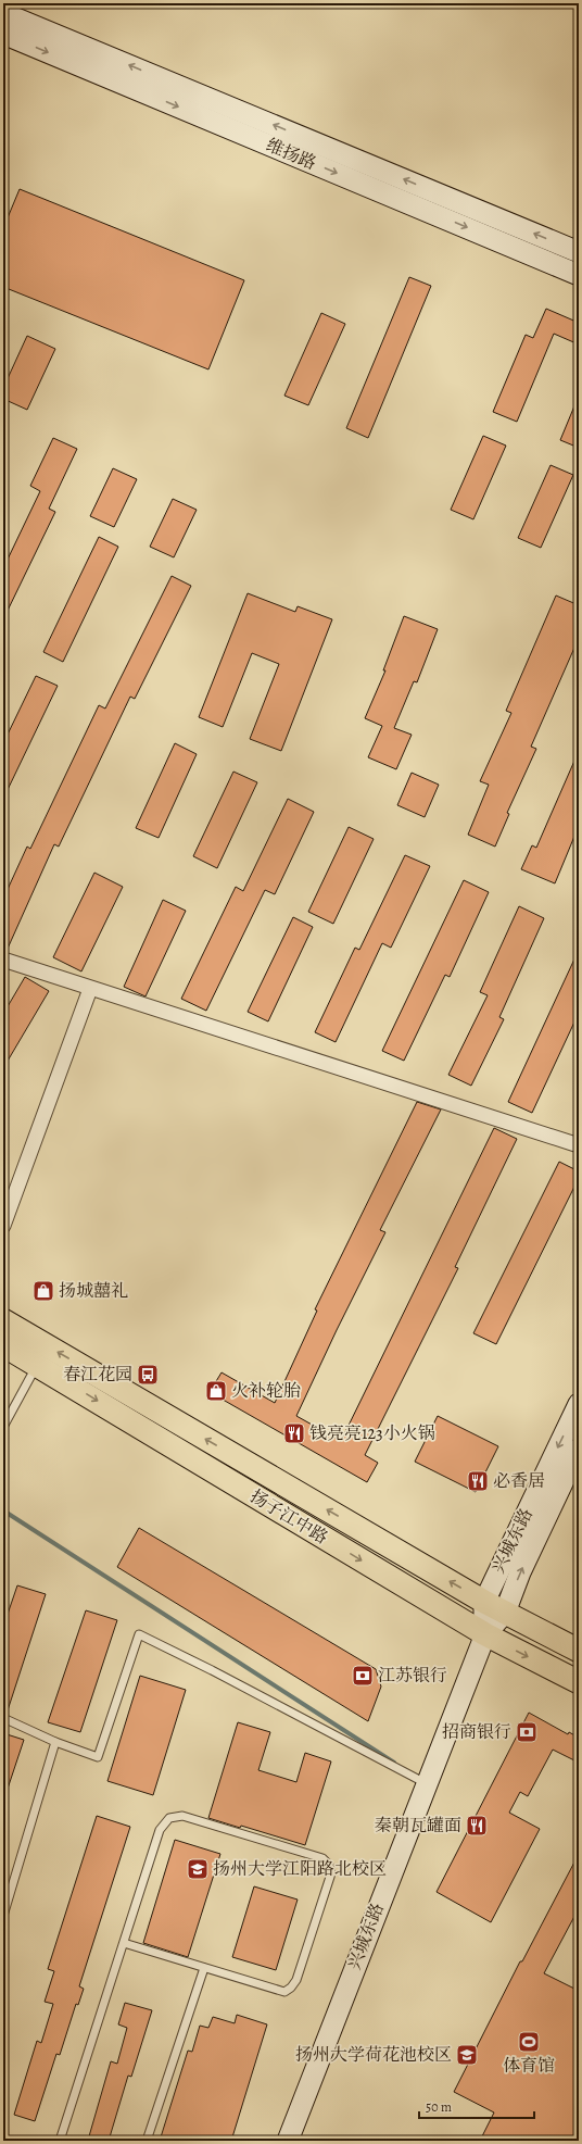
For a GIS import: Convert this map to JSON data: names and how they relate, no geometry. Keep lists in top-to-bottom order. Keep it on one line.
{"streets":{"main road":["维扬路","扬子江中路","兴城东路"]},"crossings":[["扬子江中路","兴城东路"]],"places":{"shop":["扬城囍礼","火补轮胎"],"bus stop":["春江花园"],"restaurant":["钱亮亮123小火锅","必香居","秦朝瓦罐面"],"bank":["江苏银行","招商银行"],"school or university":["扬州大学江阳路北校区","扬州大学荷花池校区"],"sports":["体育馆"]},"scale_bar":"50 m"}
